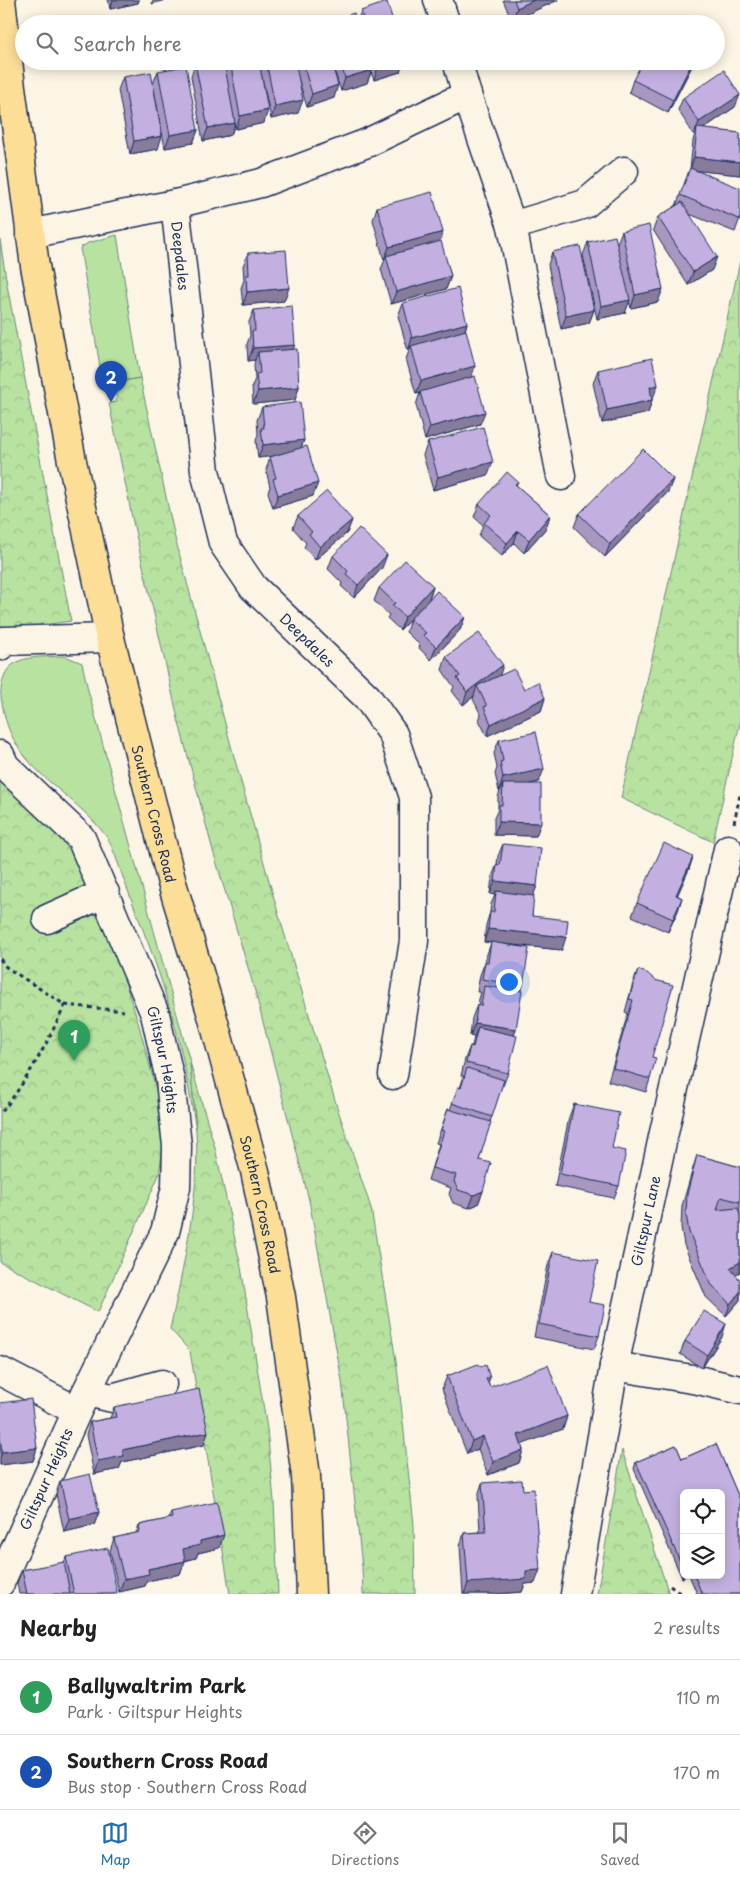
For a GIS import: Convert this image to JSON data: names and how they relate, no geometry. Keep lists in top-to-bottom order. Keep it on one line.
{"streets":{"main road":["Southern Cross Road"],"street":["Deepdales","Giltspur Heights","Giltspur Lane"]},"crossings":[["Deepdales","Southern Cross Road"]],"page":{"search":"Search here","pins":["2","1"],"heading":["Nearby","2 results"],"list":[{"mark":"1","name":"Ballywaltrim Park","note":"Park · Giltspur Heights","value":"110 m"},{"mark":"2","name":"Southern Cross Road","note":"Bus stop · Southern Cross Road","value":"170 m"}],"nav":["Map","Directions","Saved"]}}
